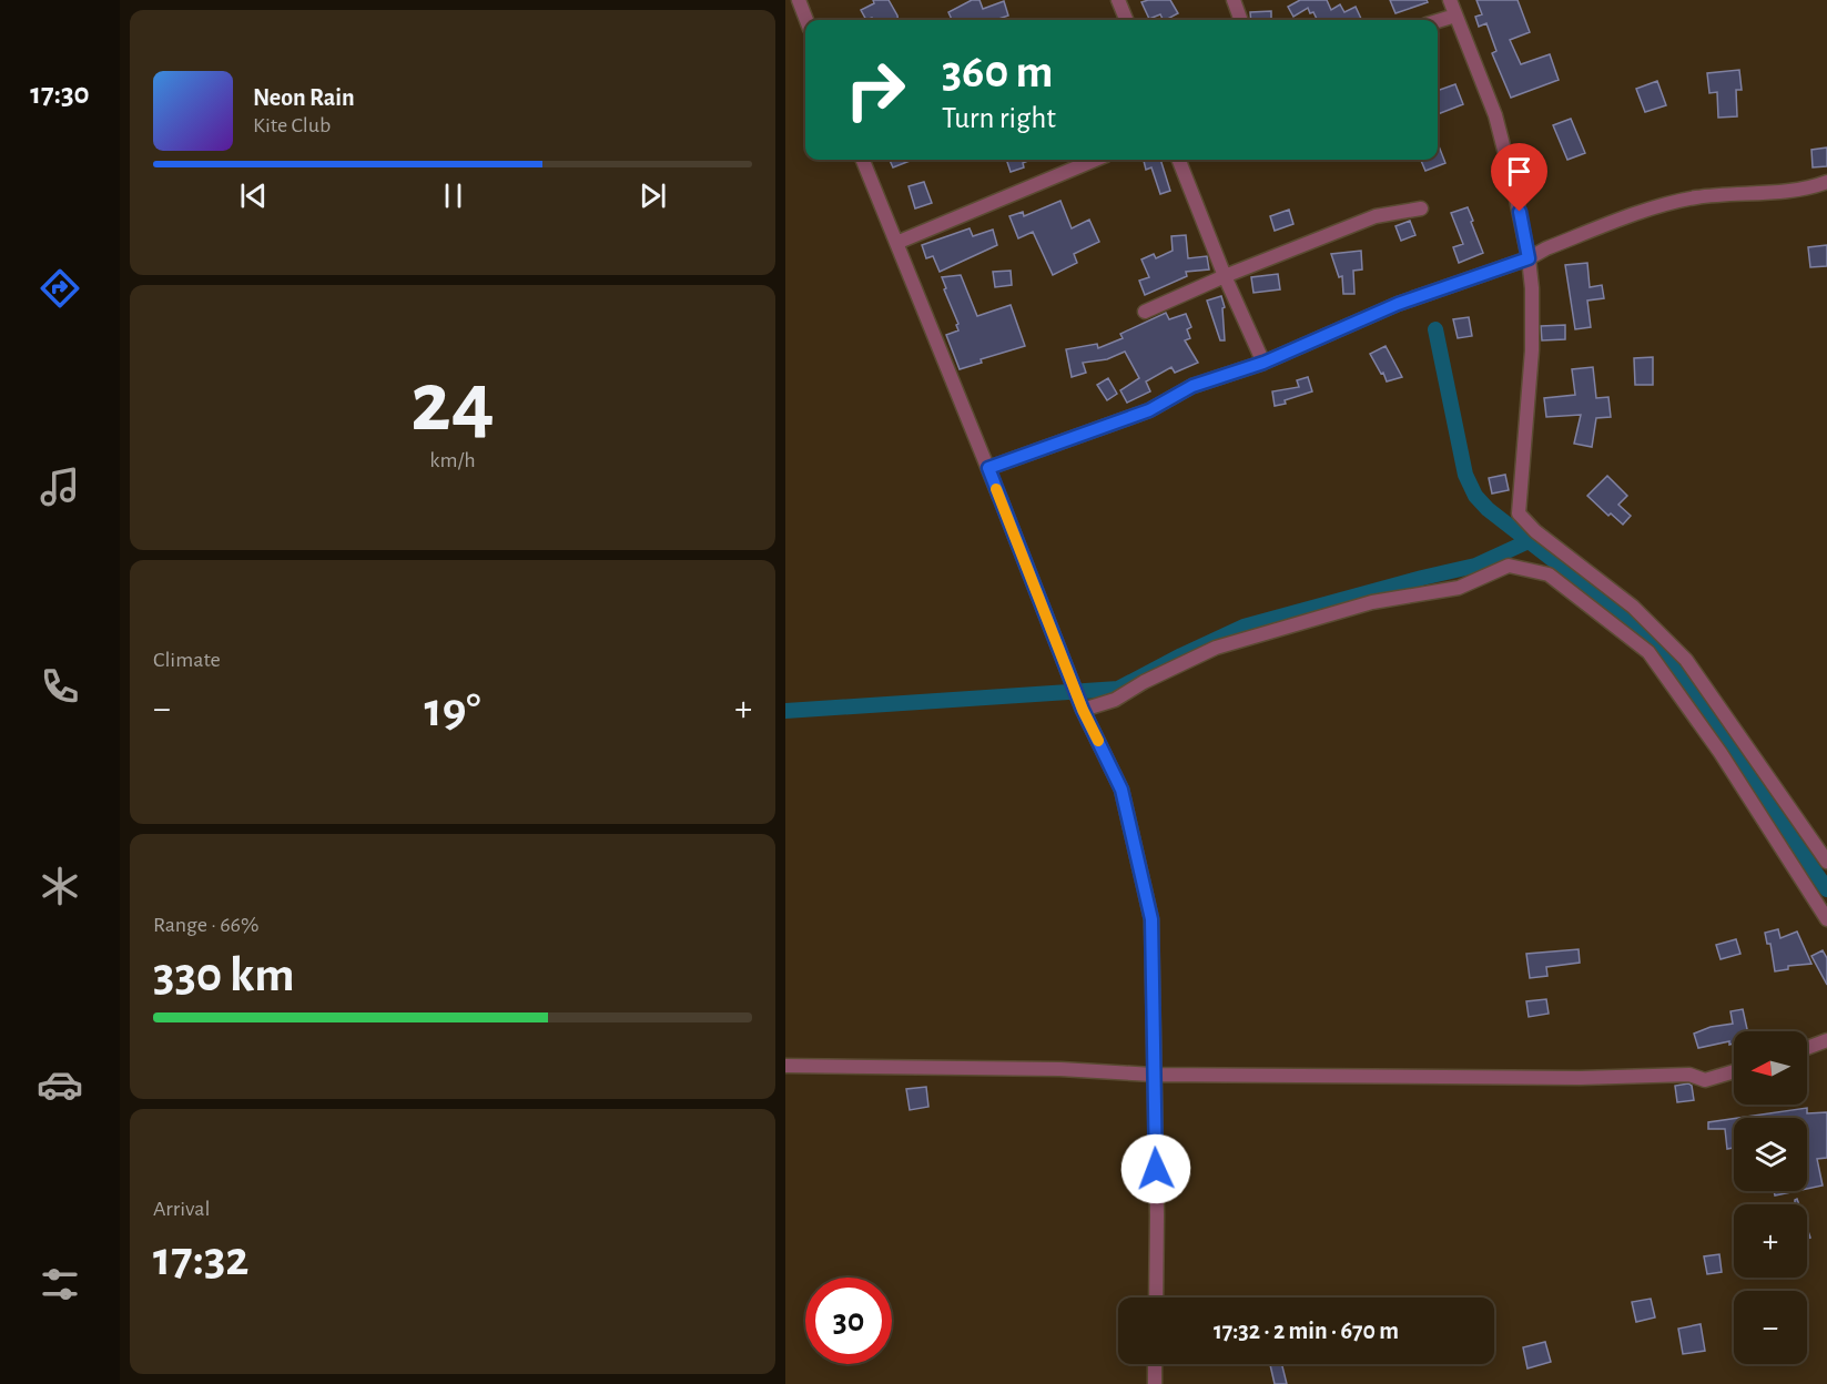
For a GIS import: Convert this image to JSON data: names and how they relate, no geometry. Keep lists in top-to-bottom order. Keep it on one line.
{"north":"left","page":{"tabs":"17:30","turn":["360 m","Turn right"],"song":["Neon Rain","Kite Club"],"tile":[["24","km/h"],"Climate",["Range · 66%","330 km"],["Arrival","17:32"]],"heat":["−","19°","+"],"map_buttons":["+","−"],"limit":"30","trip":"17:32 · 2 min · 670 m"}}
